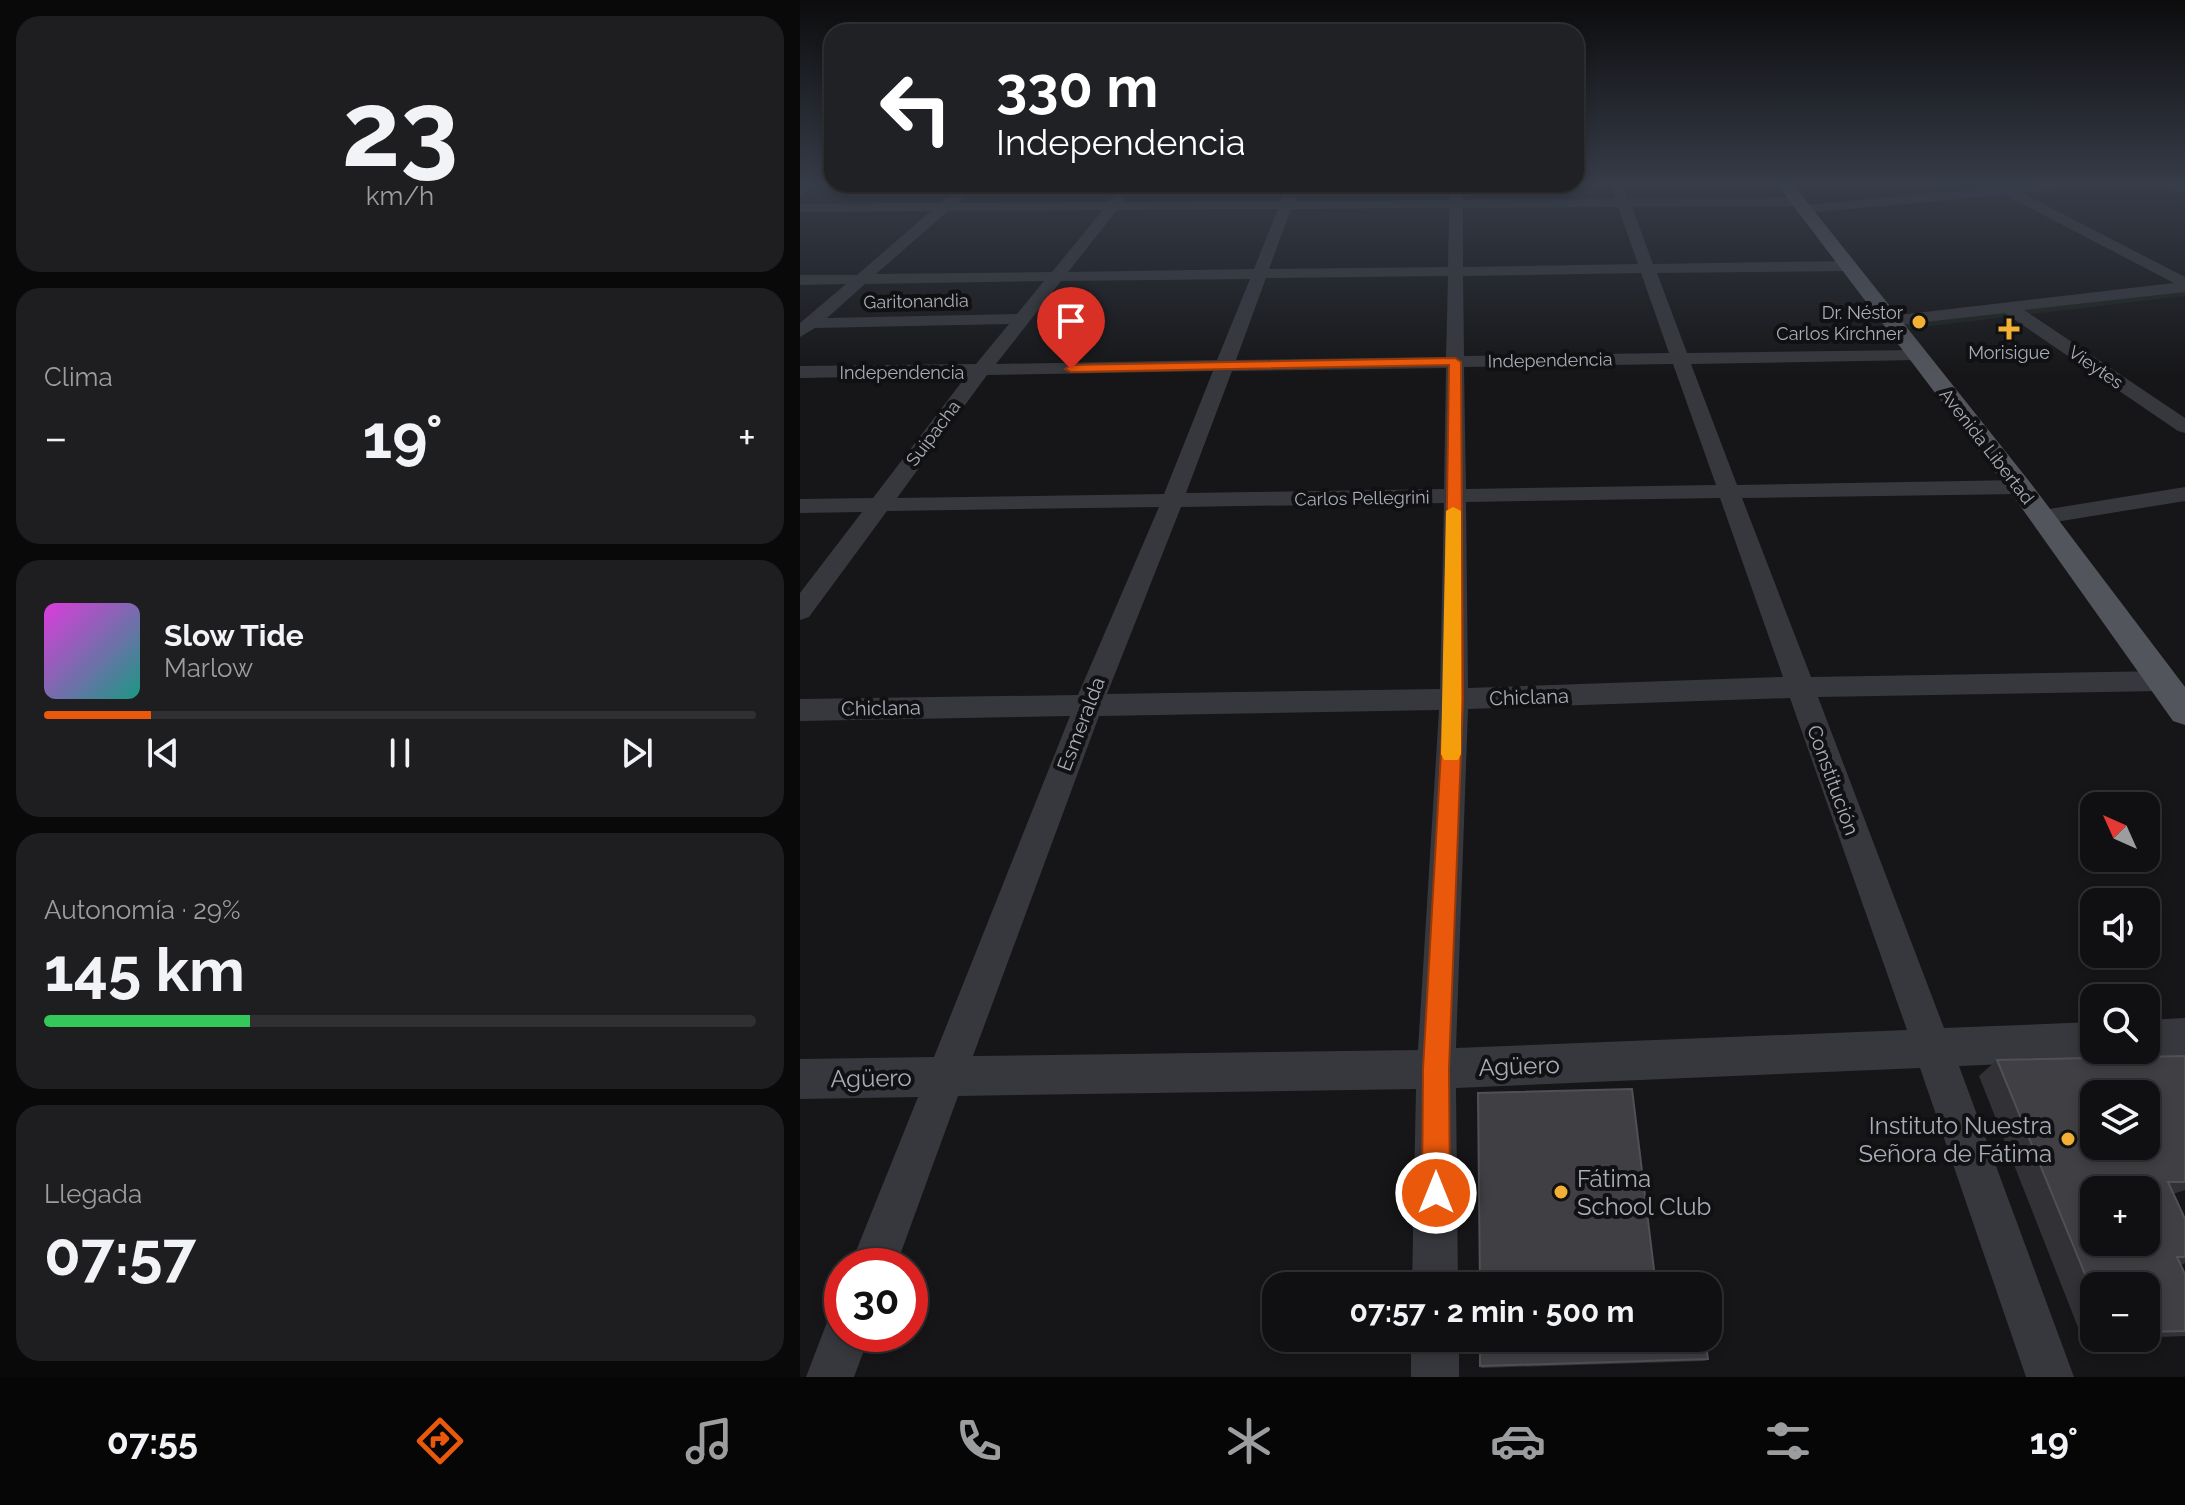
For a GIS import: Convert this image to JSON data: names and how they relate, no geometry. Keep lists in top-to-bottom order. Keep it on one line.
{"streets":{"main road":["Avenida Libertad"],"street":["Garitonandia","Independencia","Vieytes","Suipacha","Carlos Pellegrini","Chiclana","Esmeralda","Constitución","Agüero"]},"crossings":[["Garitonandia","Suipacha"],["Independencia","Suipacha"],["Independencia","Avenida Libertad"],["Independencia","Esmeralda"],["Independencia","Constitución"],["Suipacha","Carlos Pellegrini"],["Avenida Libertad","Carlos Pellegrini"],["Avenida Libertad","Chiclana"],["Carlos Pellegrini","Esmeralda"],["Carlos Pellegrini","Constitución"],["Chiclana","Esmeralda"],["Chiclana","Constitución"],["Esmeralda","Agüero"],["Constitución","Agüero"]],"places":{"other":["Dr. Néstor Carlos Kirchner","Instituto Nuestra Señora de Fátima","Fátima School Club"],"health":["Morisigue"]},"north":"top left","page":{"tile":[["23","km/h"],"Clima",["Autonomía · 29%","145 km"],["Llegada","07:57"]],"turn":["330 m","Independencia"],"heat":["−","19°","+"],"song":["Slow Tide","Marlow"],"map_buttons":["+","−"],"limit":"30","trip":"07:57 · 2 min · 500 m","tabs":["07:55","19°"]}}
